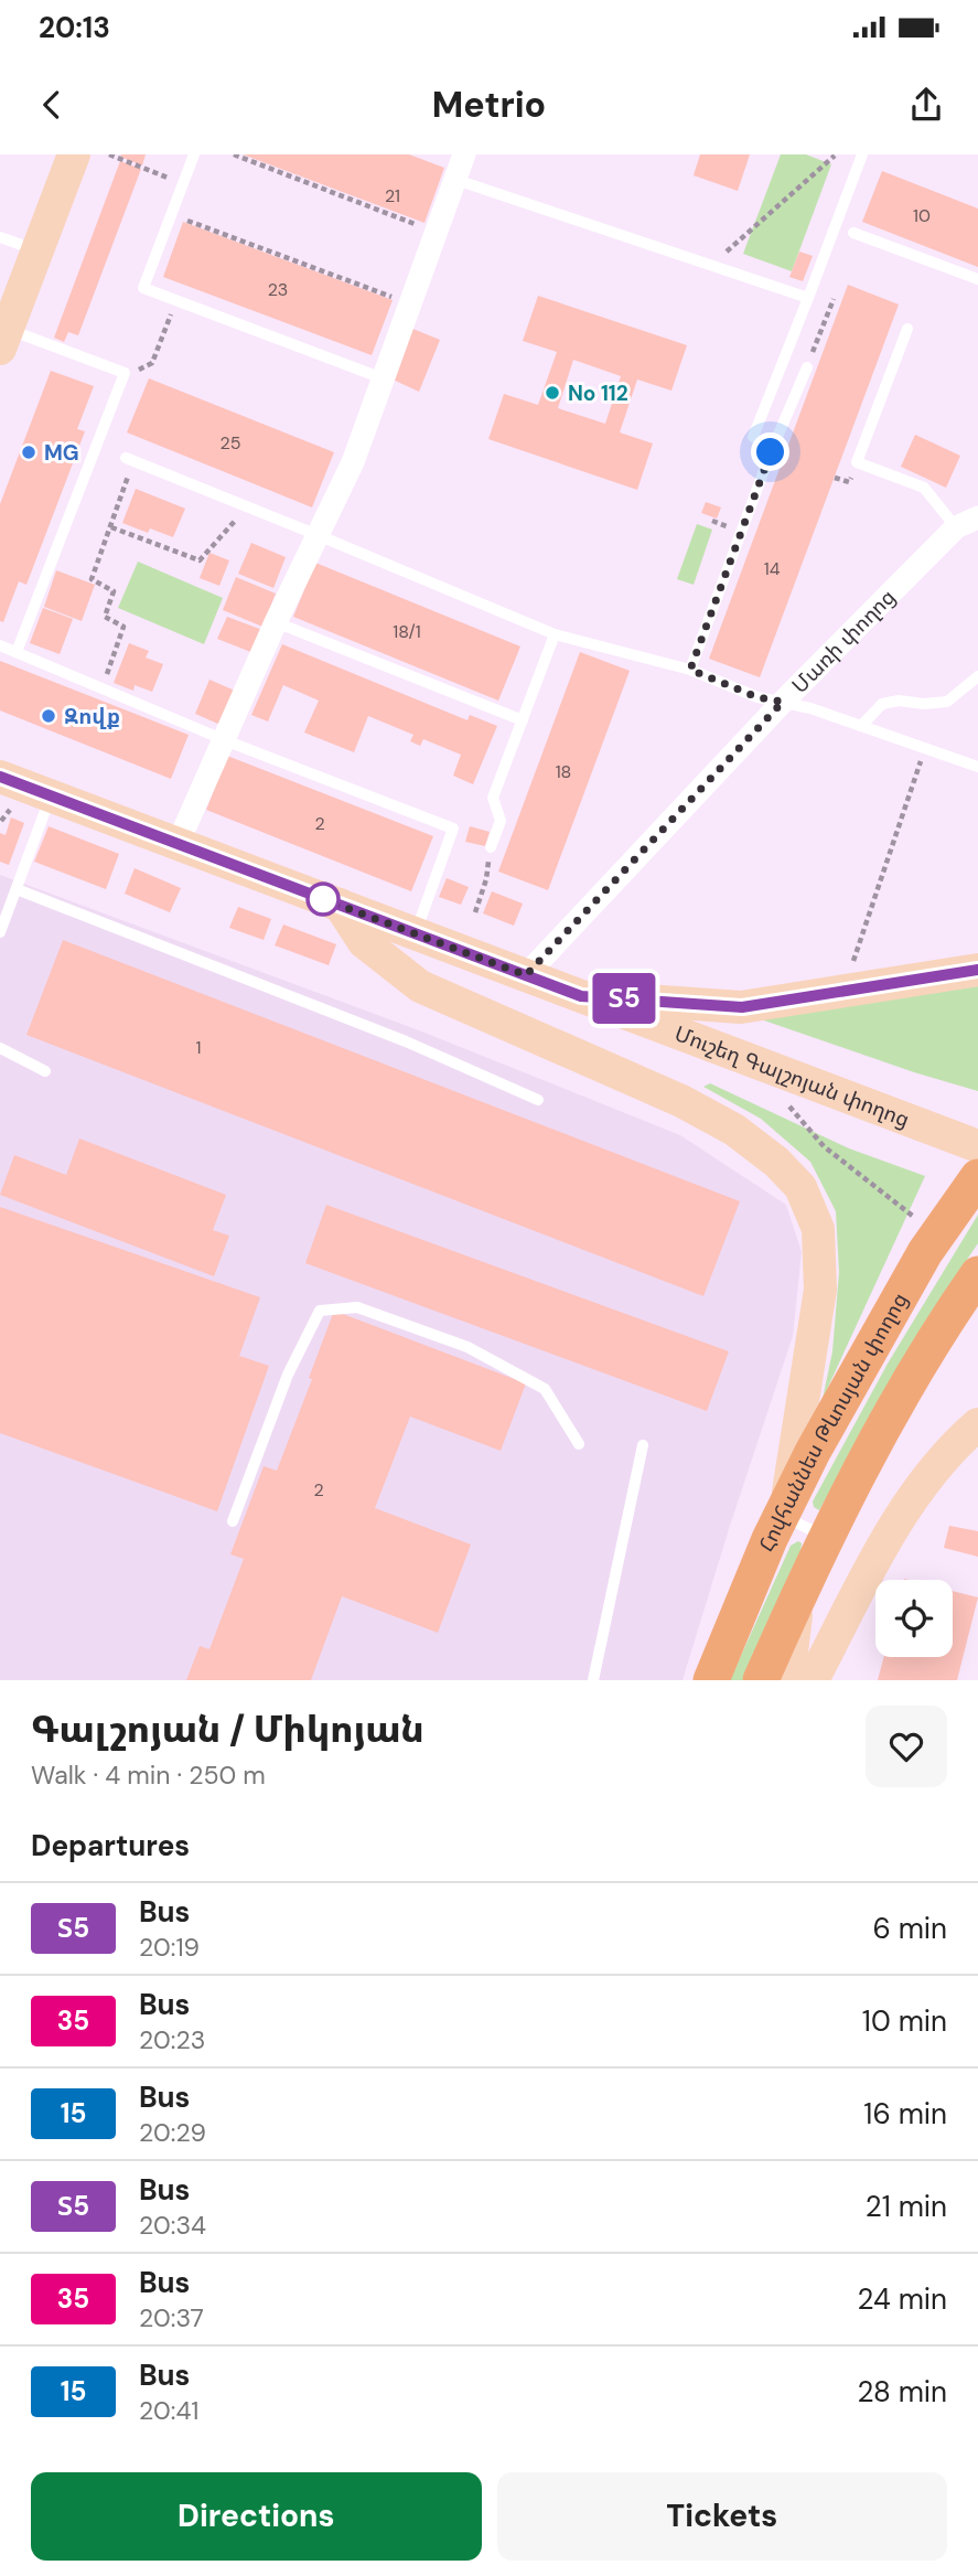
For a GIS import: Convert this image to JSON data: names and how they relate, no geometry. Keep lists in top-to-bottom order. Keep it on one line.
{"streets":{"main road":["Մուշեղ Գալշոյան փողոց","Հովհաննես Թևոսյան փողոց"],"street":["Մառի փողոց"]},"crossings":[["Մառի փողոց","Մուշեղ Գալշոյան փողոց"]],"places":["No 112","MG","Զովք"],"lines":["bus line Տ5"],"house_numbers":["21","10","23","25","14","18/1","18","2","1","2"],"page":{"status":"20:13","header":"Metrio","on_map":"Տ5","heading":[["Գալշոյան / Միկոյան","Walk · 4 min · 250 m"],"Departures"],"list":[{"mark":"Տ5","name":"Bus","note":"20:19","value":"6 min"},{"mark":"35","name":"Bus","note":"20:23","value":"10 min"},{"mark":"15","name":"Bus","note":"20:29","value":"16 min"},{"mark":"Տ5","name":"Bus","note":"20:34","value":"21 min"},{"mark":"35","name":"Bus","note":"20:37","value":"24 min"},{"mark":"15","name":"Bus","note":"20:41","value":"28 min"}],"buttons":["Directions","Tickets"]}}
